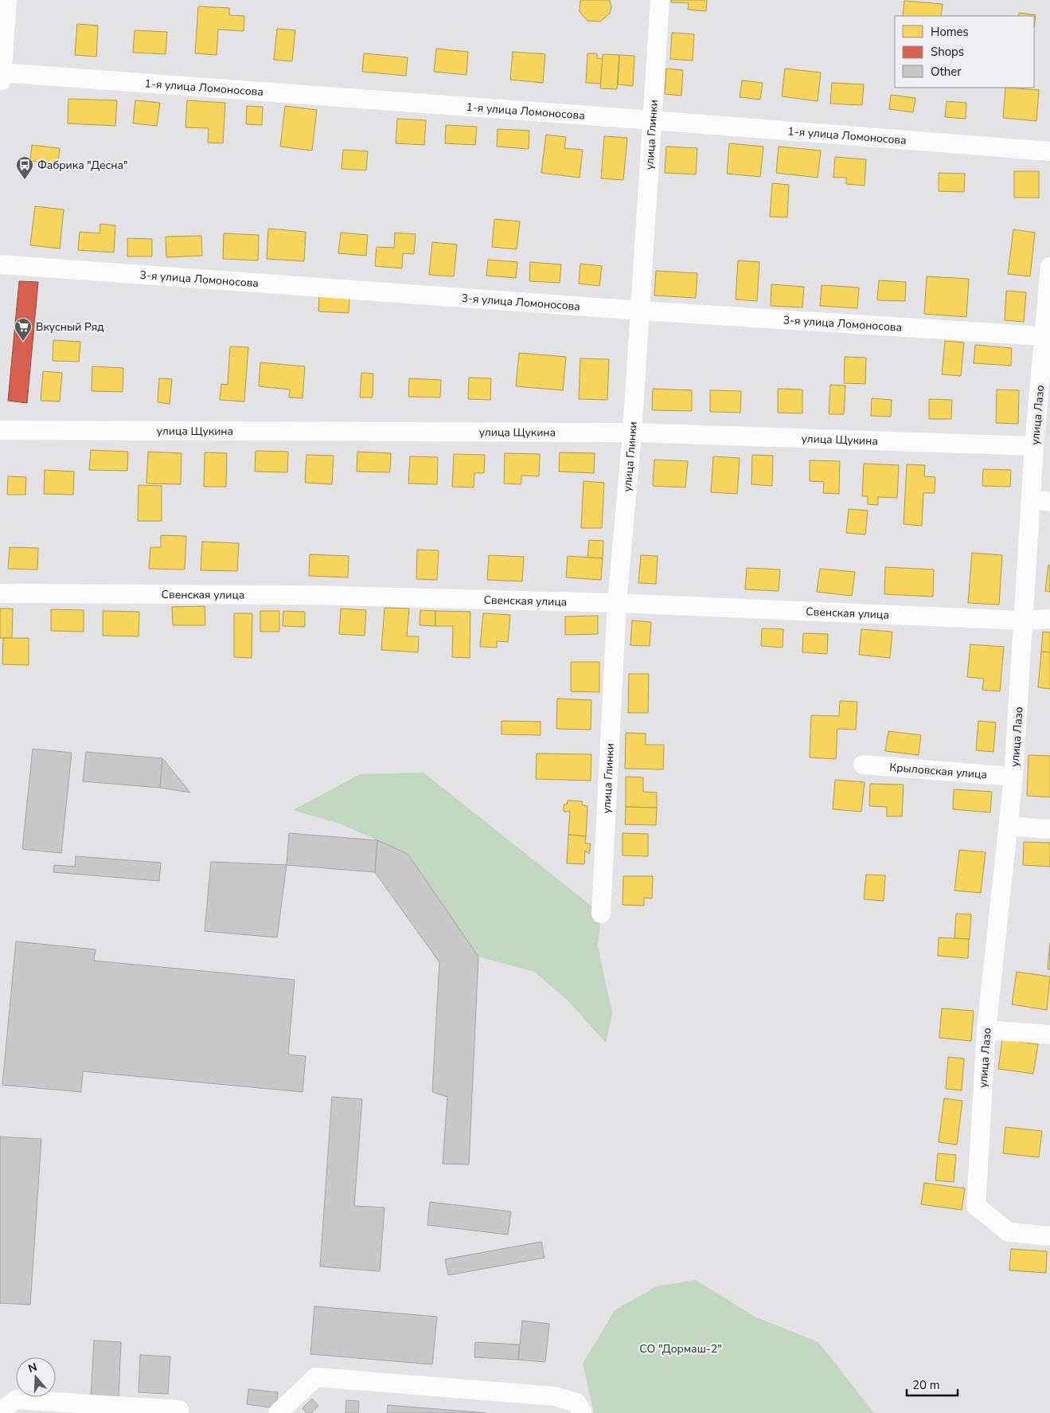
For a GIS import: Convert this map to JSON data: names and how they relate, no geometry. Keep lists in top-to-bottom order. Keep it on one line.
{"streets":{"street":["1-я улица Ломоносова","улица Глинки","3-я улица Ломоносова","улица Лазо","улица Щукина","Свенская улица","Крыловская улица"]},"crossings":[["1-я улица Ломоносова","улица Глинки"],["улица Глинки","3-я улица Ломоносова"],["улица Глинки","улица Щукина"],["улица Глинки","Свенская улица"],["3-я улица Ломоносова","улица Лазо"],["улица Лазо","улица Щукина"],["улица Лазо","Свенская улица"],["улица Лазо","Крыловская улица"]],"parks":["СО \"Дормаш-2\""],"places":{"bus stop":["Фабрика \"Десна\""],"supermarket":["Вкусный Ряд"]},"legend":["Homes","Shops","Other"],"scale_bar":"20 m","north":"top"}
